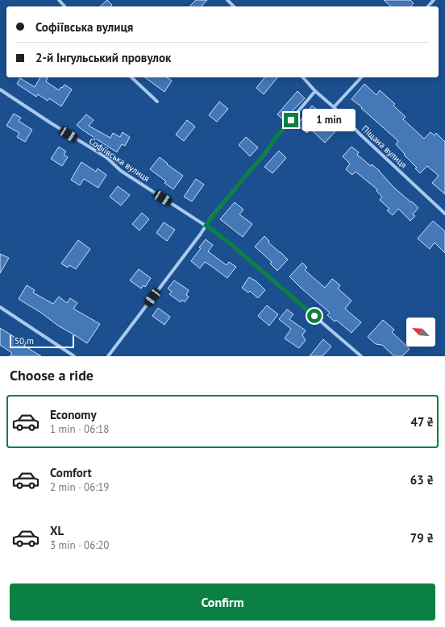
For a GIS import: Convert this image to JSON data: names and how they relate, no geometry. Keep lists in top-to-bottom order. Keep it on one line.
{"streets":{"street":["Піщана вулиця","Софіївська вулиця"]},"scale_bar":"50 m","north":"top left","page":{"banner":["Софіївська вулиця","2-й Інгульський провулок"],"bubble":"1 min","scale":"50 m","heading":"Choose a ride","list":[{"name":"Economy","note":"1 min · 06:18","value":"47 ₴"},{"name":"Comfort","note":"2 min · 06:19","value":"63 ₴"},{"name":"XL","note":"3 min · 06:20","value":"79 ₴"}],"buttons":"Confirm"}}
